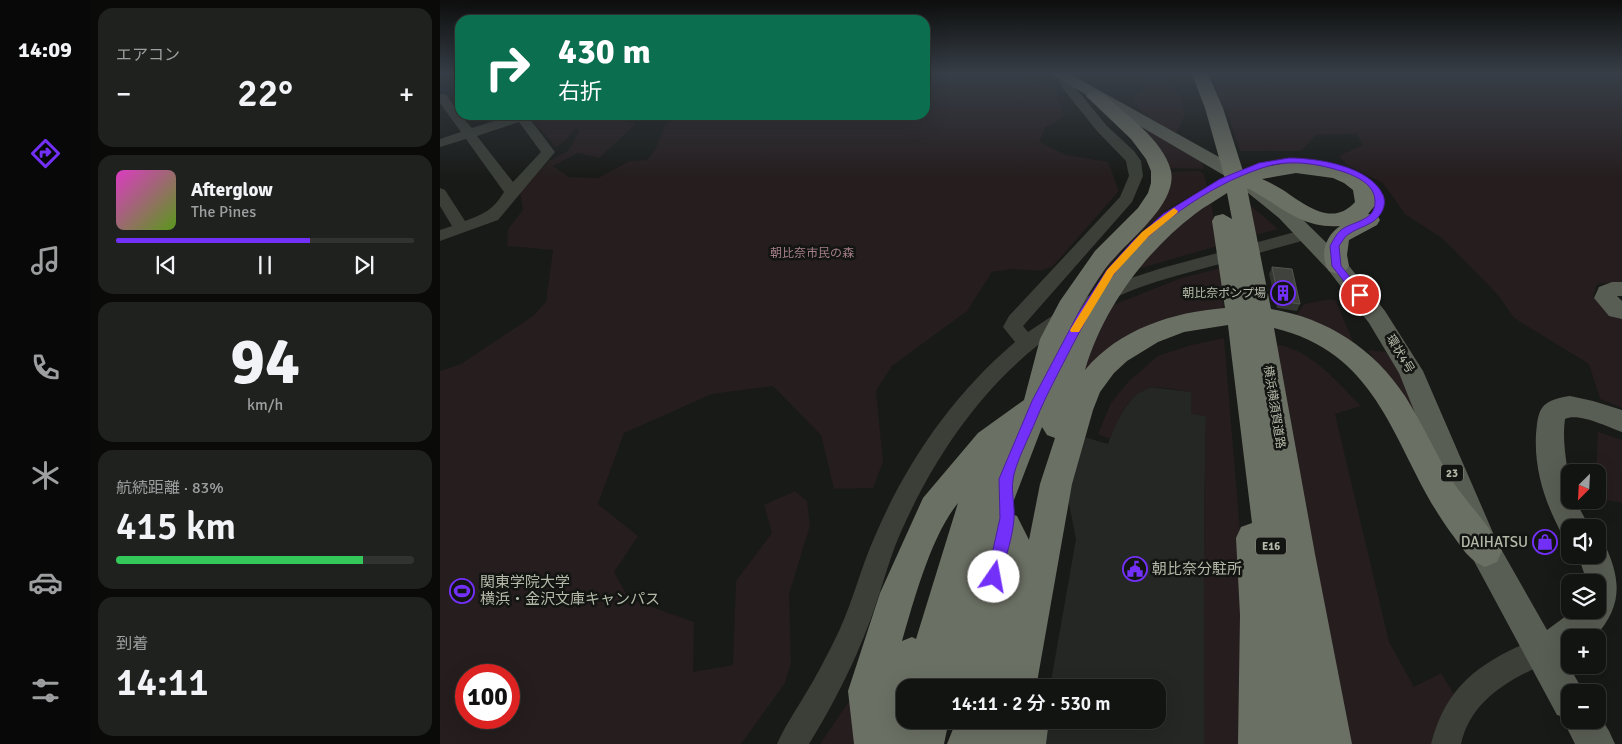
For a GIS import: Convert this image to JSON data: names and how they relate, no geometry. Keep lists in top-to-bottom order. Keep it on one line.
{"streets":{"highway":["横浜横須賀道路","E16"],"main road":["環状4号","23"]},"parks":["朝比奈市民の森"],"places":{"building":["朝比奈ポンプ場"],"shop":["DAIHATSU"],"public building":["朝比奈分駐所"],"sports":["関東学院大学 横浜・金沢文庫キャンパス"]},"north":"bottom left","page":{"tabs":"14:09","tile":["エアコン",["94","km/h"],["航続距離 · 83%","415 km"],["到着","14:11"]],"turn":["430 m","右折"],"heat":["−","22°","+"],"song":["Afterglow","The Pines"],"map_buttons":["+","−"],"limit":"100","trip":"14:11 · 2 分 · 530 m"}}
